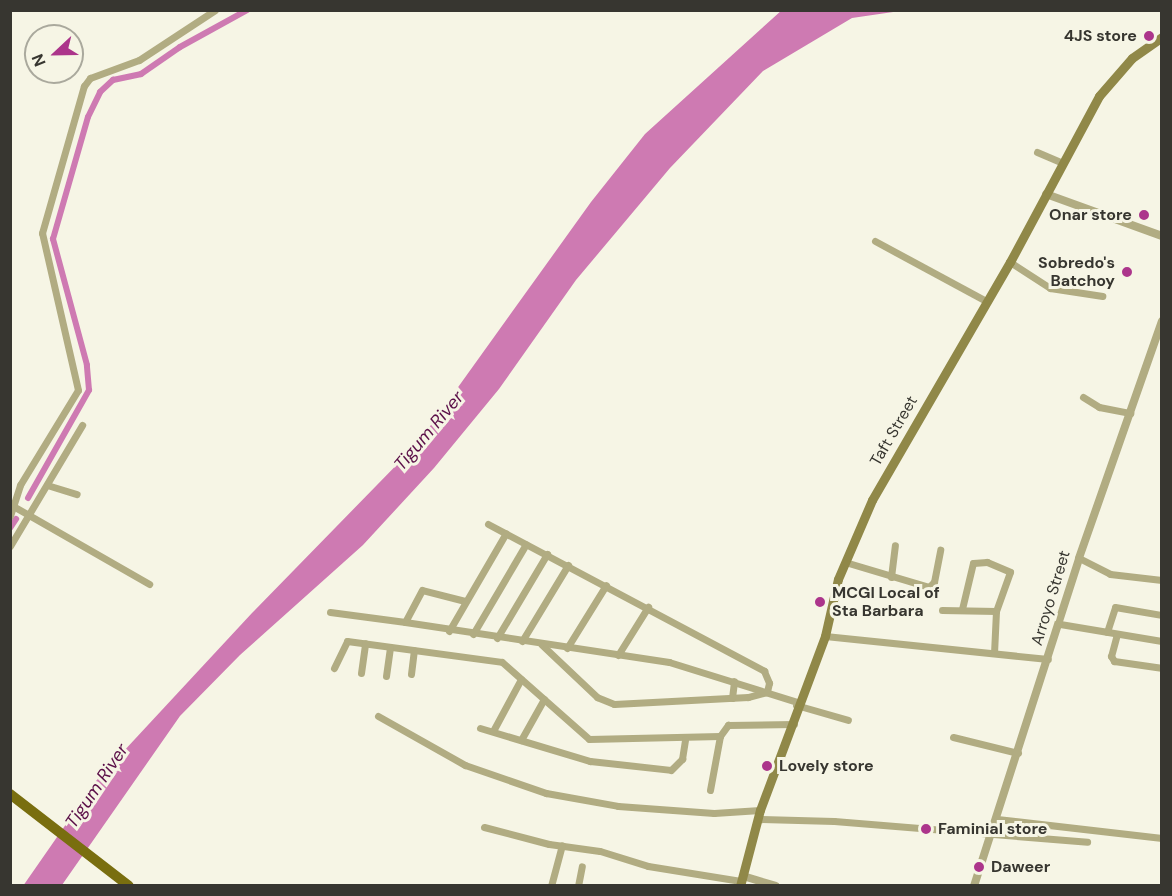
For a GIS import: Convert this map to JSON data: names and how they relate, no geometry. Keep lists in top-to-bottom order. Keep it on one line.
{"streets":{"main road":["Taft Street"],"street":["Arroyo Street"]},"water":["Tigum River"],"places":["4JS store","Onar store","Sobredo's Batchoy","MCGI Local of Sta Barbara","Lovely store","Faminial store","Daweer"],"north":"left"}
